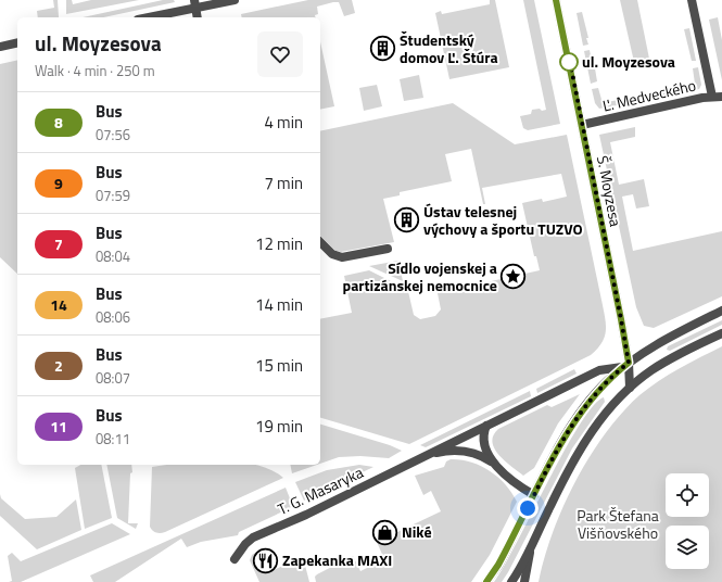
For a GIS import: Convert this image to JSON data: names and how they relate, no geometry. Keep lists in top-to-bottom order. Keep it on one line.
{"streets":{"street":["Ľ. Medveckého","Š. Moyzesa","T. G. Masaryka"]},"crossings":[["Ľ. Medveckého","Š. Moyzesa"],["Š. Moyzesa","T. G. Masaryka"]],"parks":["Park Štefana Višňovského"],"places":{"building":["Študentský domov Ľ. Štúra","Ústav telesnej výchovy a športu TUZVO"],"other":["ul. Moyzesova"],"place":["Sídlo vojenskej a partizánskej nemocnice"],"shop":["Niké"],"restaurant":["Zapekanka MAXI"]},"lines":["bus line 8"],"page":{"heading":["ul. Moyzesova","Walk · 4 min · 250 m"],"list":[{"mark":"8","name":"Bus","note":"07:56","value":"4 min"},{"mark":"9","name":"Bus","note":"07:59","value":"7 min"},{"mark":"7","name":"Bus","note":"08:04","value":"12 min"},{"mark":"14","name":"Bus","note":"08:06","value":"14 min"},{"mark":"2","name":"Bus","note":"08:07","value":"15 min"},{"mark":"11","name":"Bus","note":"08:11","value":"19 min"}]}}
